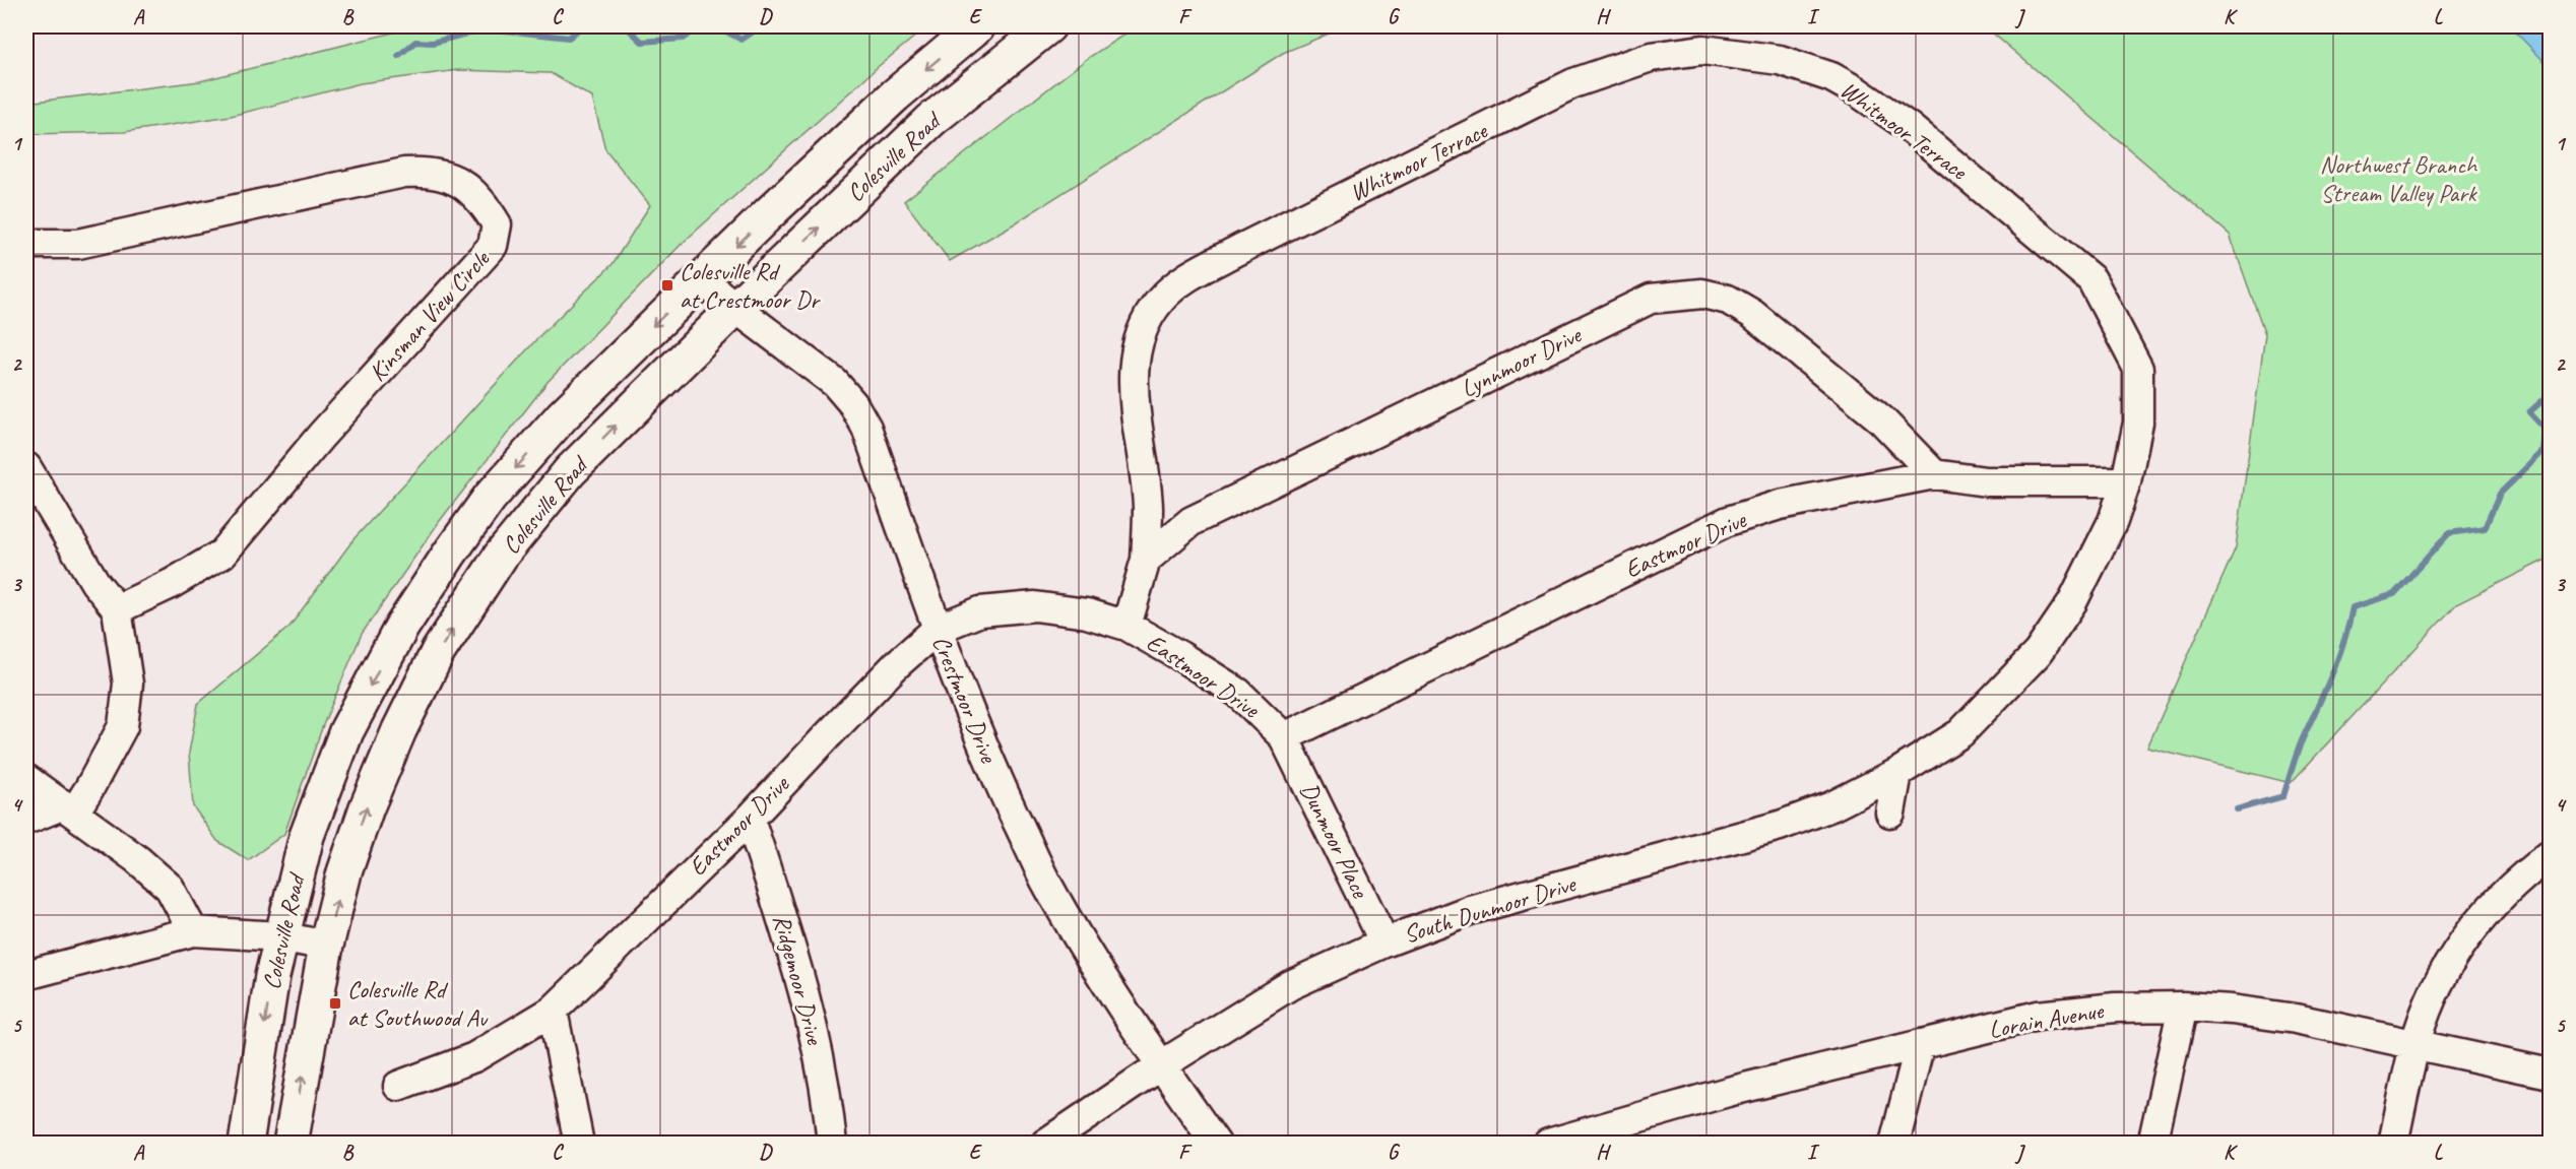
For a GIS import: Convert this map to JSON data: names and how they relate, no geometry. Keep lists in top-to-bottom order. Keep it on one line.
{"streets":{"highway":["Colesville Road"],"street":["Whitmoor Terrace","Kinsman View Circle","Lynnmoor Drive","Eastmoor Drive","Crestmoor Drive","Dunmoor Place","South Dunmoor Drive","Ridgemoor Drive","Lorain Avenue"]},"crossings":[["Whitmoor Terrace","Lynnmoor Drive"],["Whitmoor Terrace","Eastmoor Drive"],["Whitmoor Terrace","South Dunmoor Drive"],["Colesville Road","Crestmoor Drive"],["Lynnmoor Drive","Eastmoor Drive"],["Eastmoor Drive","Crestmoor Drive"],["Eastmoor Drive","Dunmoor Place"],["Eastmoor Drive","Ridgemoor Drive"],["Crestmoor Drive","South Dunmoor Drive"],["Dunmoor Place","South Dunmoor Drive"]],"parks":["Northwest Branch Stream Valley Park"],"places":{"transit":["Colesville Rd at Crestmoor Dr","Colesville Rd at Southwood Av"]},"grid":{"columns":["A","B","C","D","E","F","G","H","I","J","K","L"],"rows":["1","2","3","4","5"]}}
